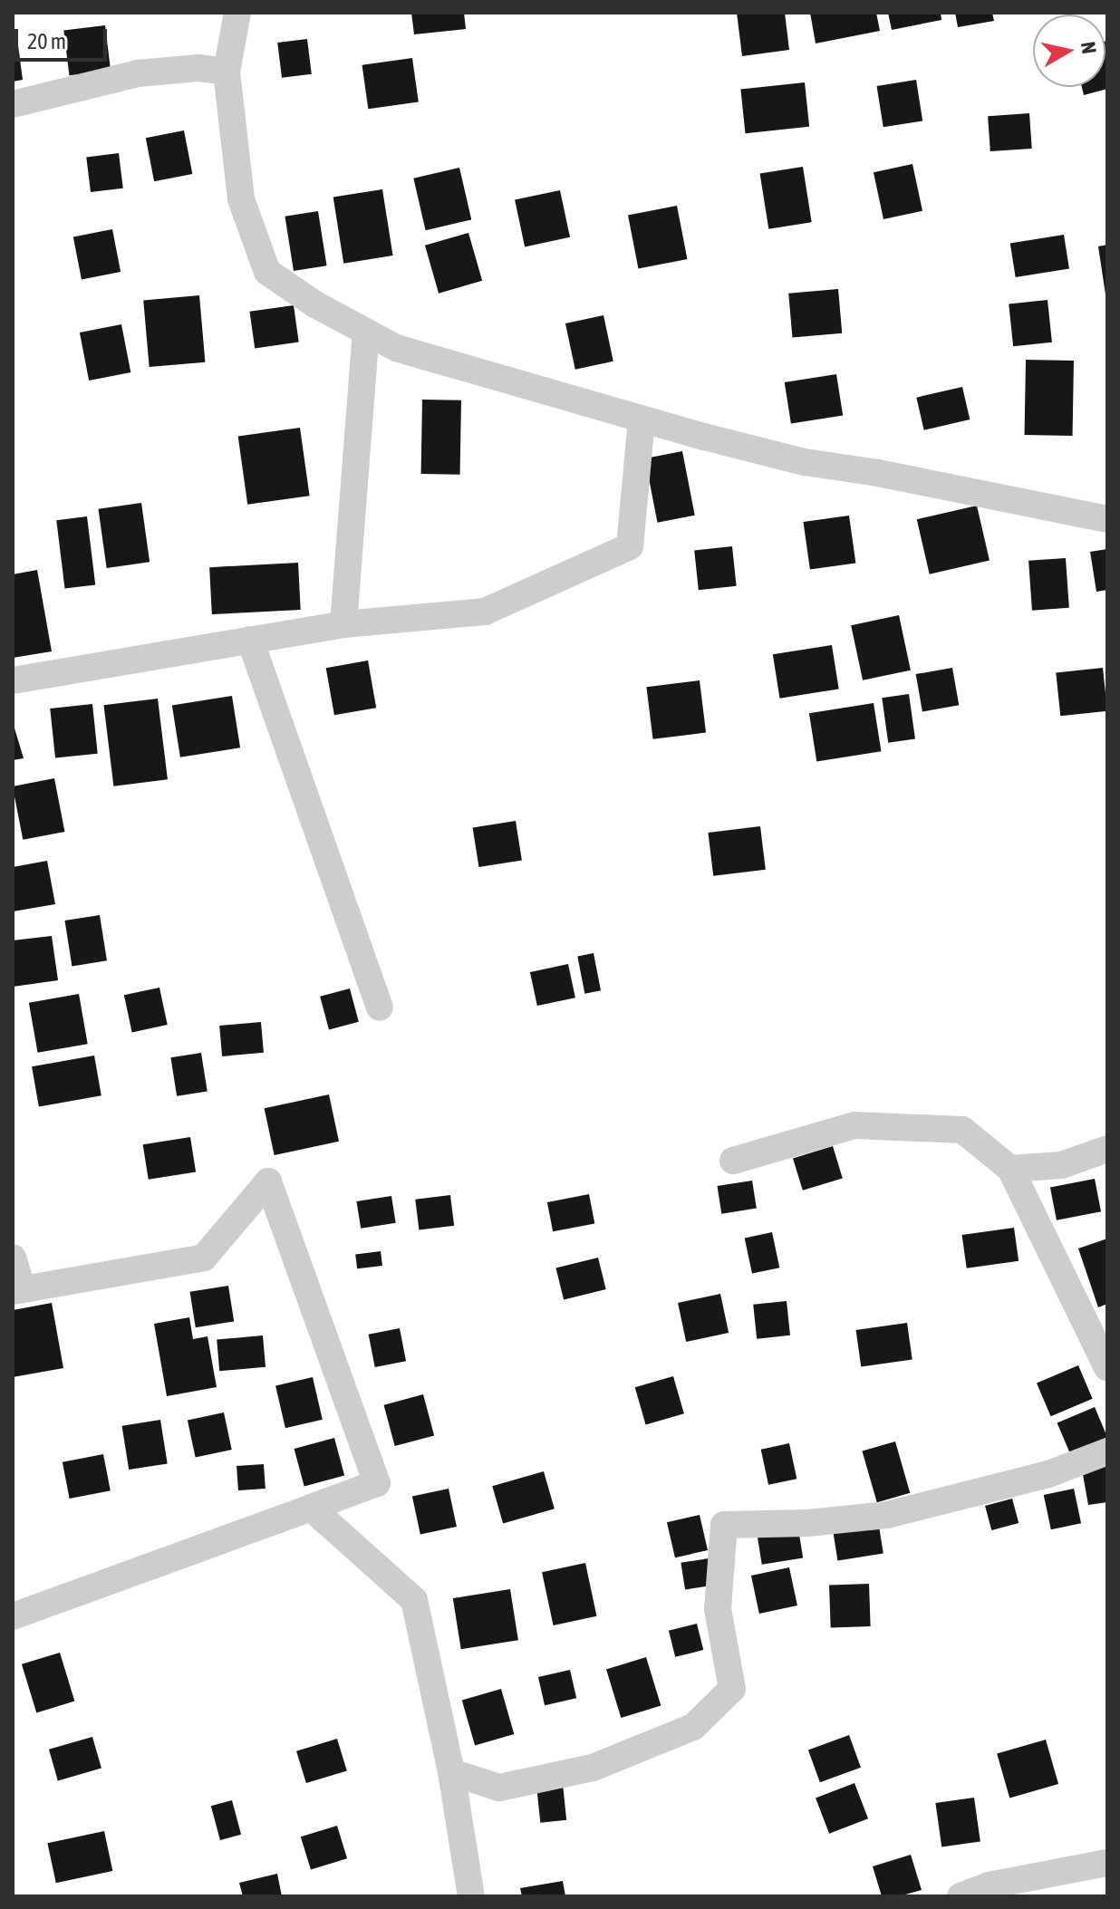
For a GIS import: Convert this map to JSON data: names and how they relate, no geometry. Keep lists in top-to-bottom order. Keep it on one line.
{"scale_bar":"20 m","north":"right"}
